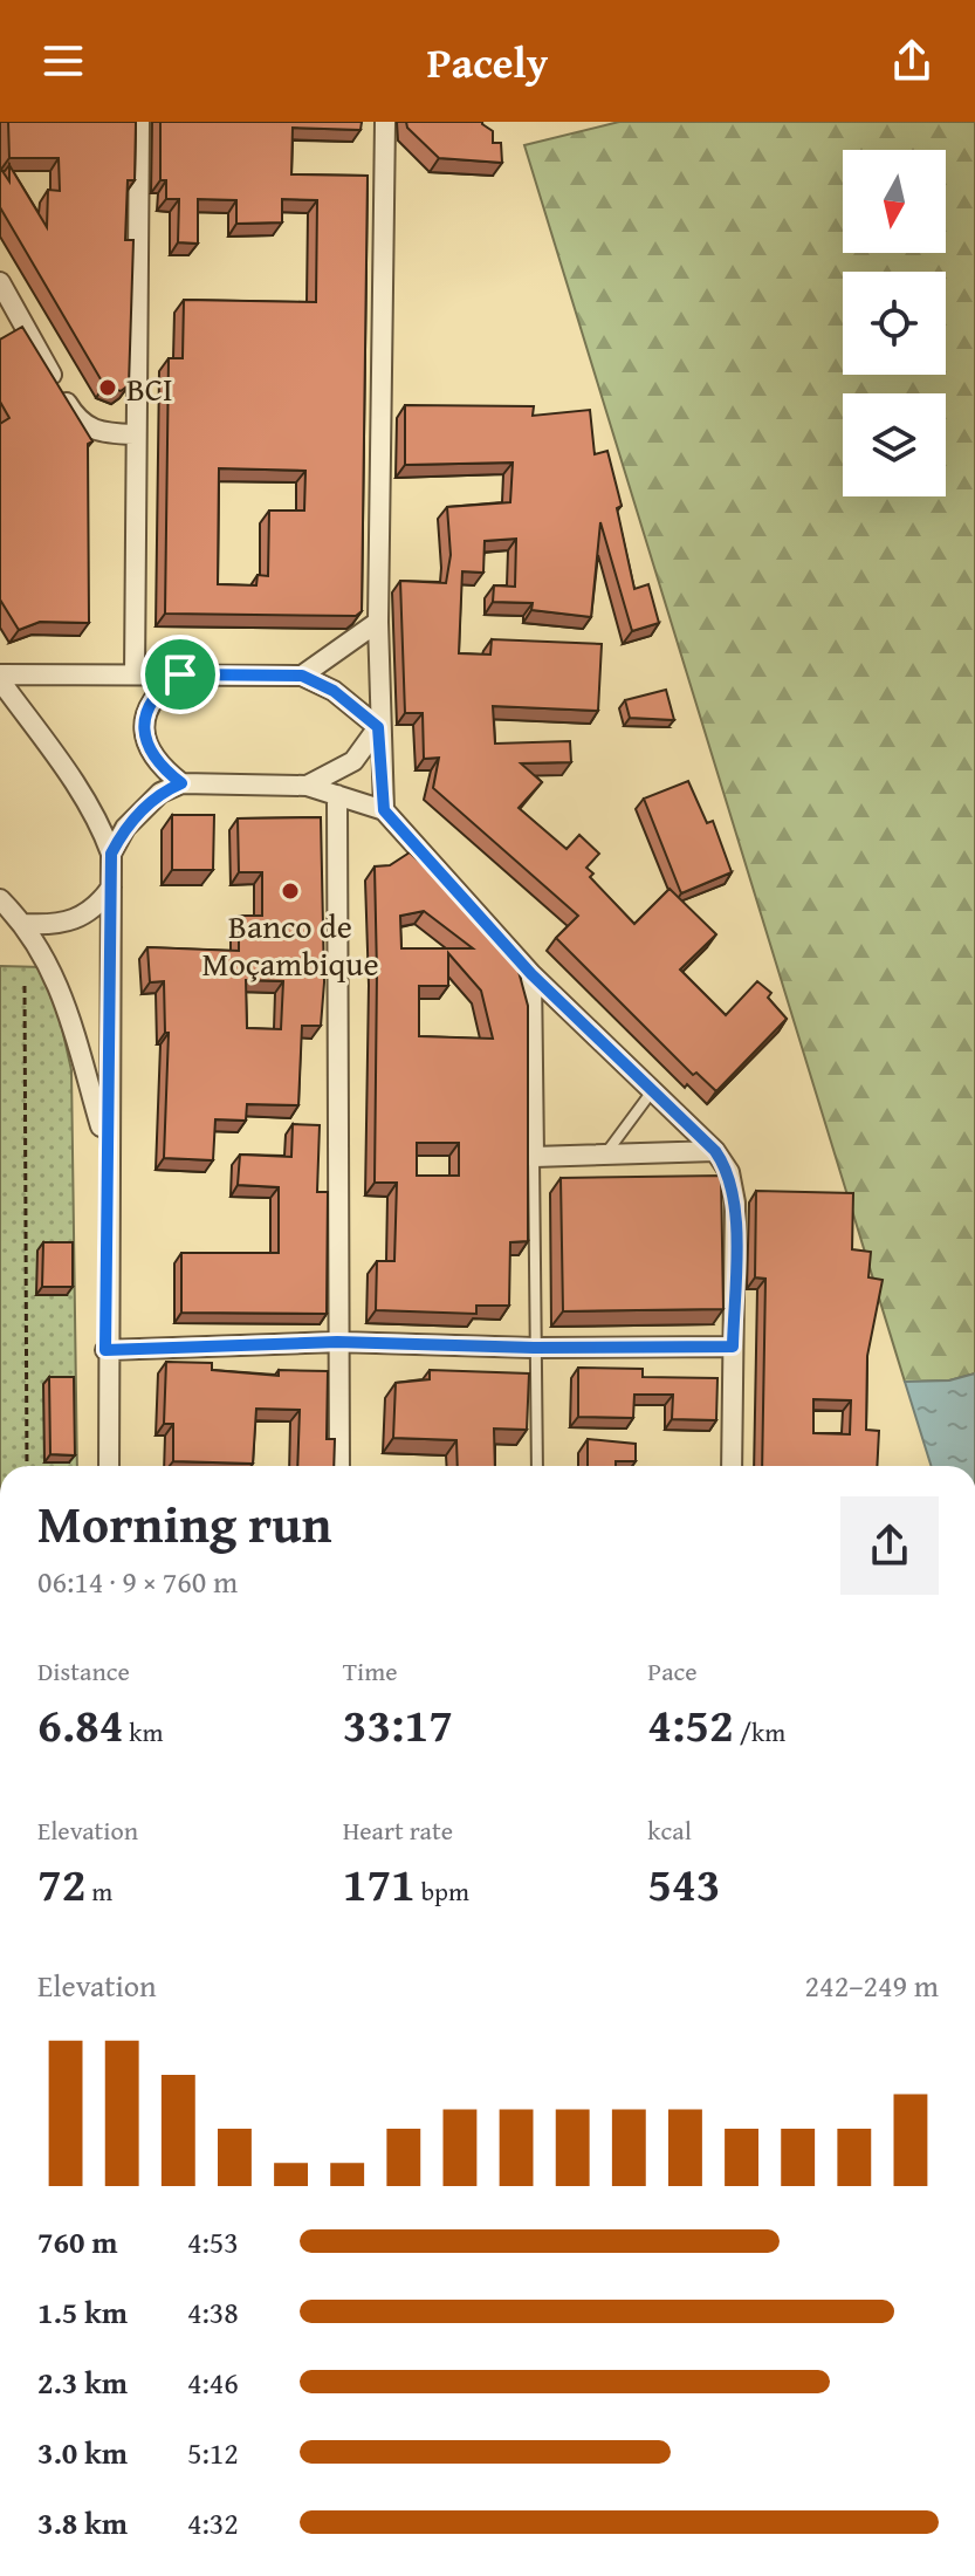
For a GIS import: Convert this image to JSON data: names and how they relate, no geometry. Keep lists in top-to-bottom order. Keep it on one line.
{"places":["BCI","Banco de Moçambique"],"north":"bottom","page":{"header":"Pacely","heading":["Morning run","06:14 · 9 × 760 m"],"stats":[["Distance","6.84 km"],["Time","33:17"],["Pace","4:52 /km"],["Elevation","72 m"],["Heart rate","171 bpm"],["kcal","543"]],"chart":["Elevation","242–249 m"],"list":[{"name":"760 m","note":"4:53"},{"name":"1.5 km","note":"4:38"},{"name":"2.3 km","note":"4:46"},{"name":"3.0 km","note":"5:12"},{"name":"3.8 km","note":"4:32"}]}}
